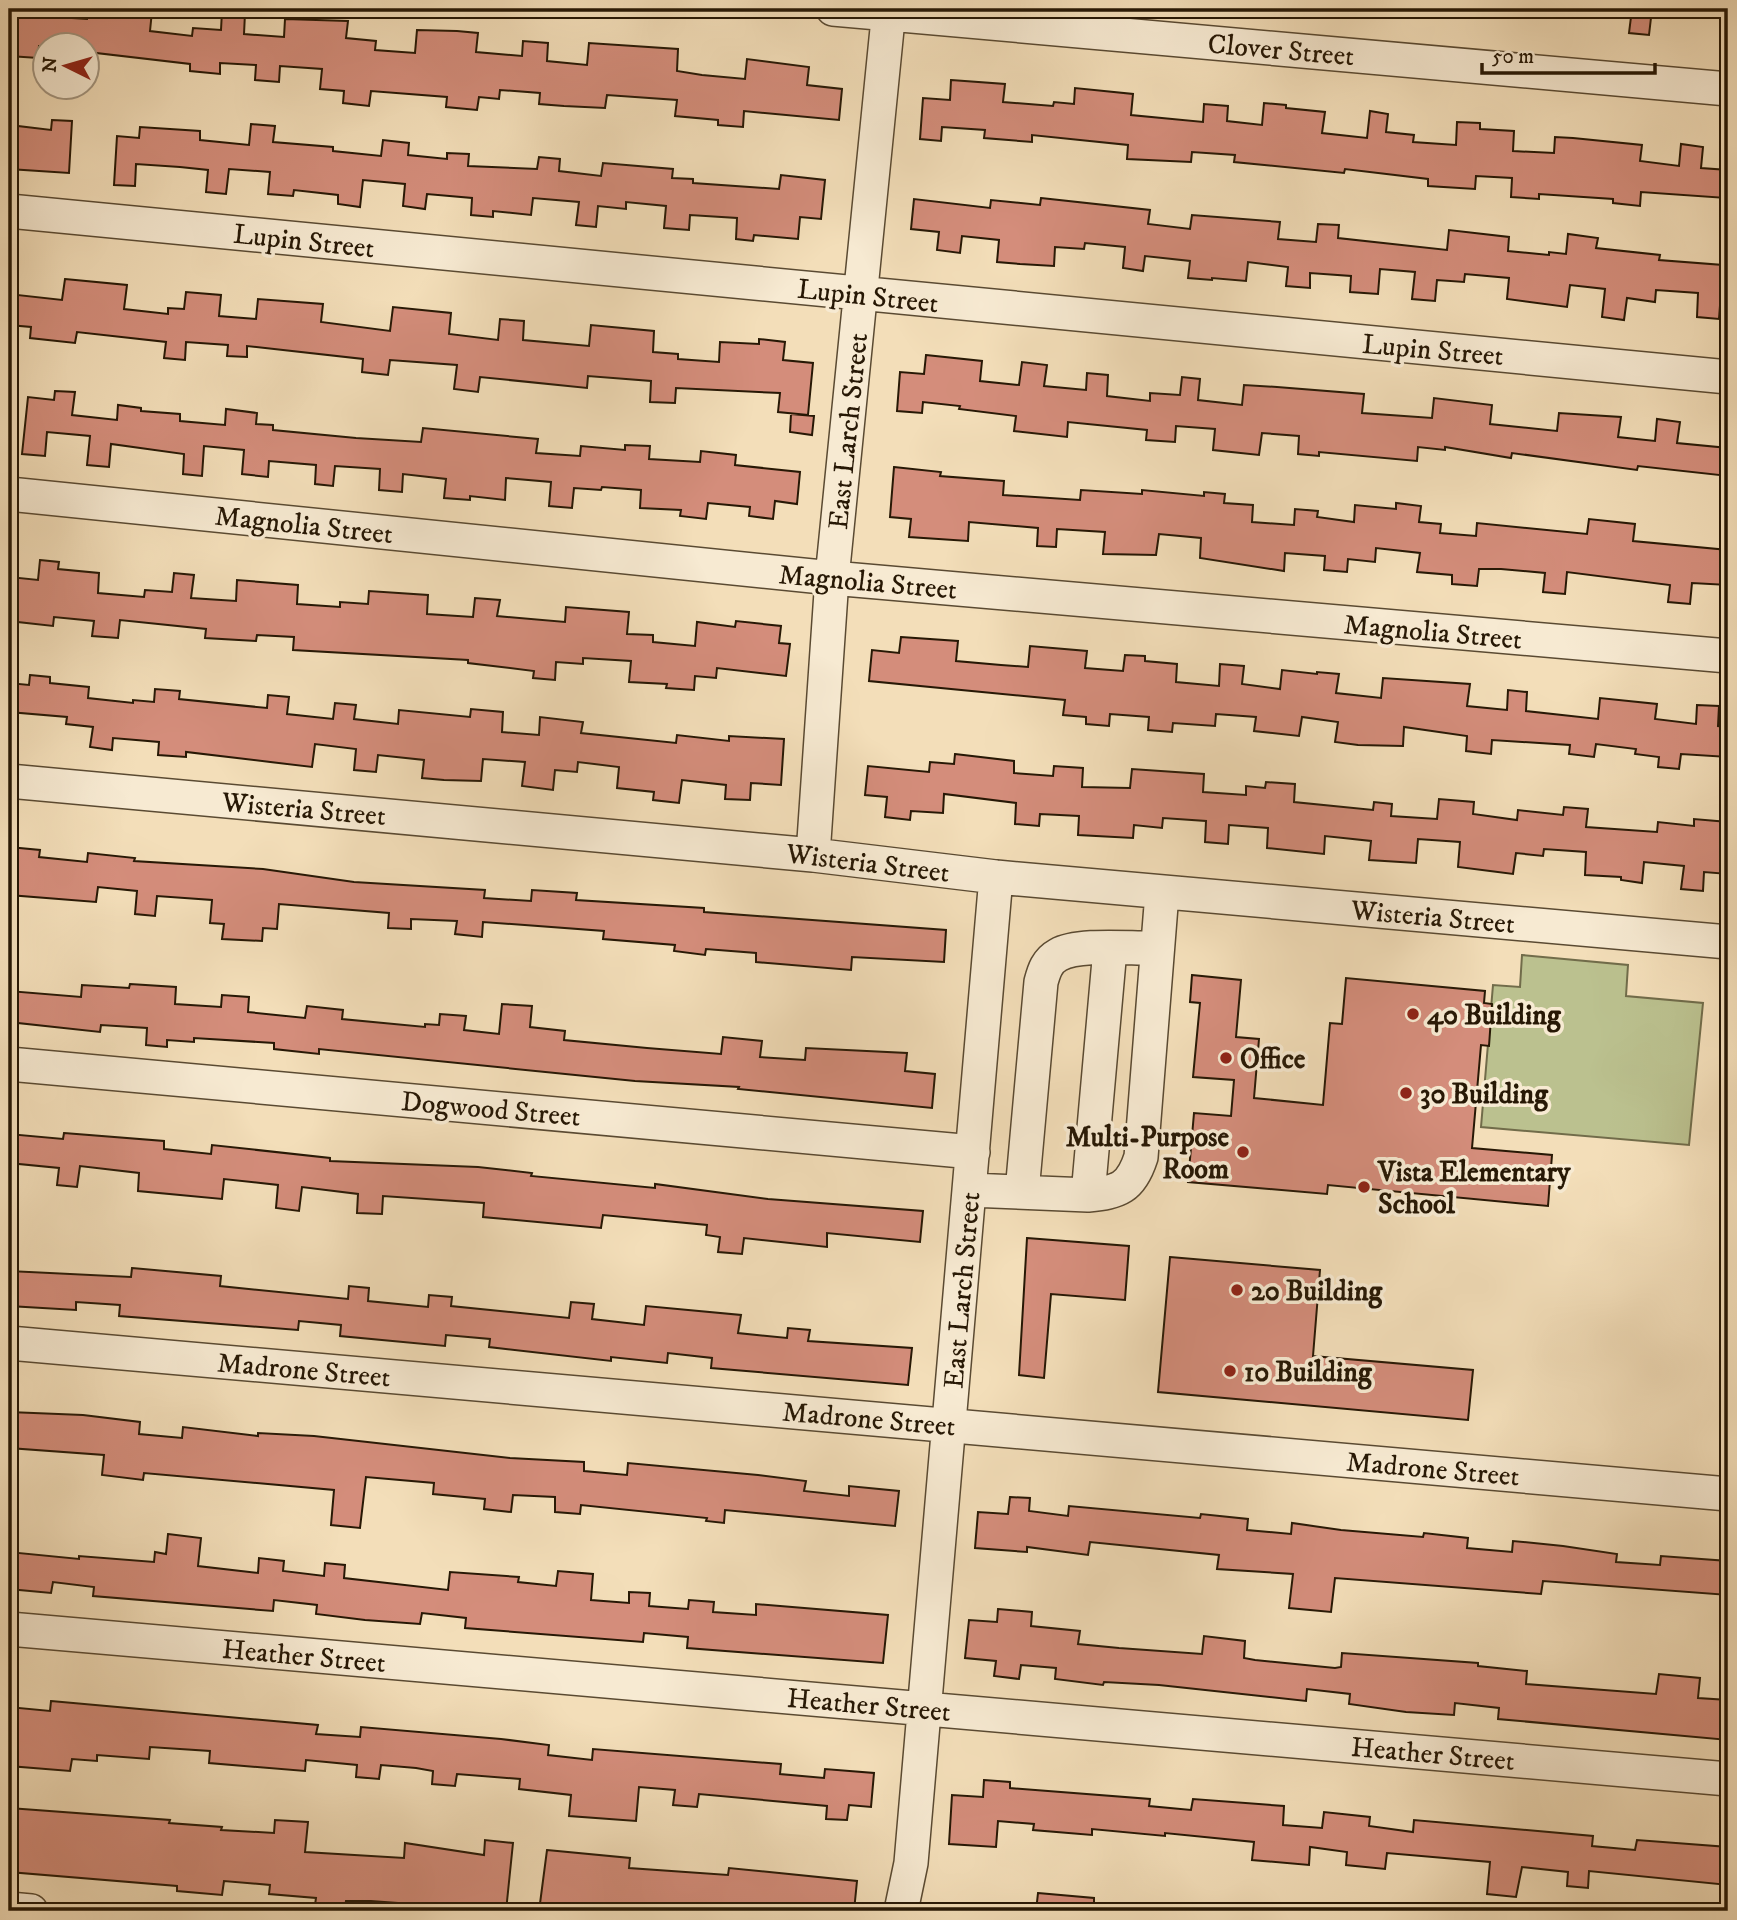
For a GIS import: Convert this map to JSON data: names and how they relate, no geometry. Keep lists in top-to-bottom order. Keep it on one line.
{"streets":{"street":["Clover Street","Lupin Street","East Larch Street","Magnolia Street","Wisteria Street","Dogwood Street","Madrone Street","Heather Street"]},"crossings":[["Clover Street","East Larch Street"],["Lupin Street","East Larch Street"],["East Larch Street","Magnolia Street"],["East Larch Street","Wisteria Street"],["East Larch Street","Dogwood Street"],["East Larch Street","Madrone Street"],["East Larch Street","Heather Street"]],"places":["40 Building","Office","30 Building","Multi-Purpose Room","Vista Elementary School","20 Building","10 Building"],"scale_bar":"50 m","north":"left"}
